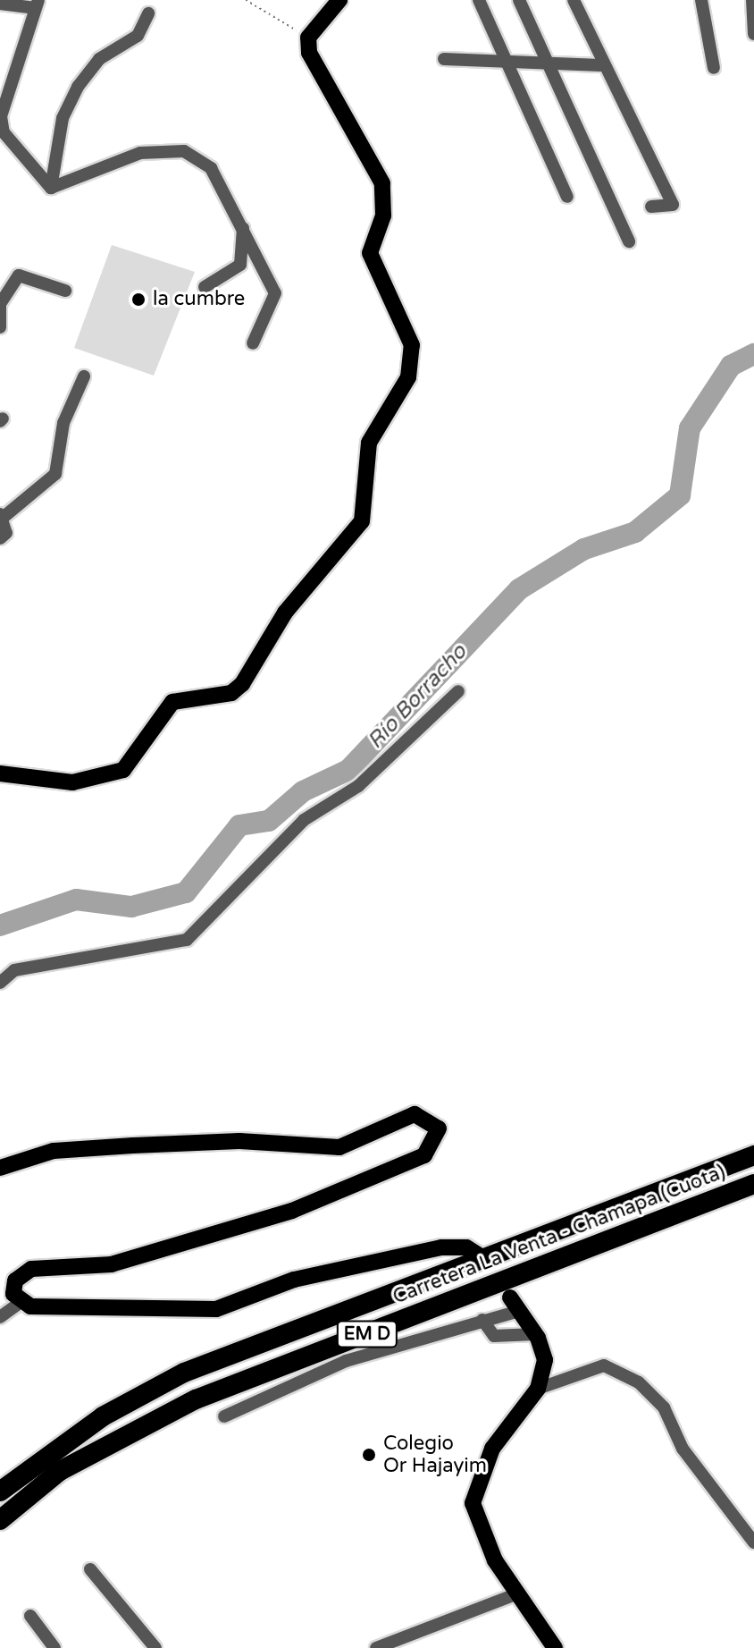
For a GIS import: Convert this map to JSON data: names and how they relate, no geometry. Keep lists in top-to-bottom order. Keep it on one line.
{"streets":{"highway":["Carretera La Venta - Chamapa (Cuota)","EM D"]},"water":["Río Borracho"],"places":["la cumbre","Colegio Or Hajayim"]}
